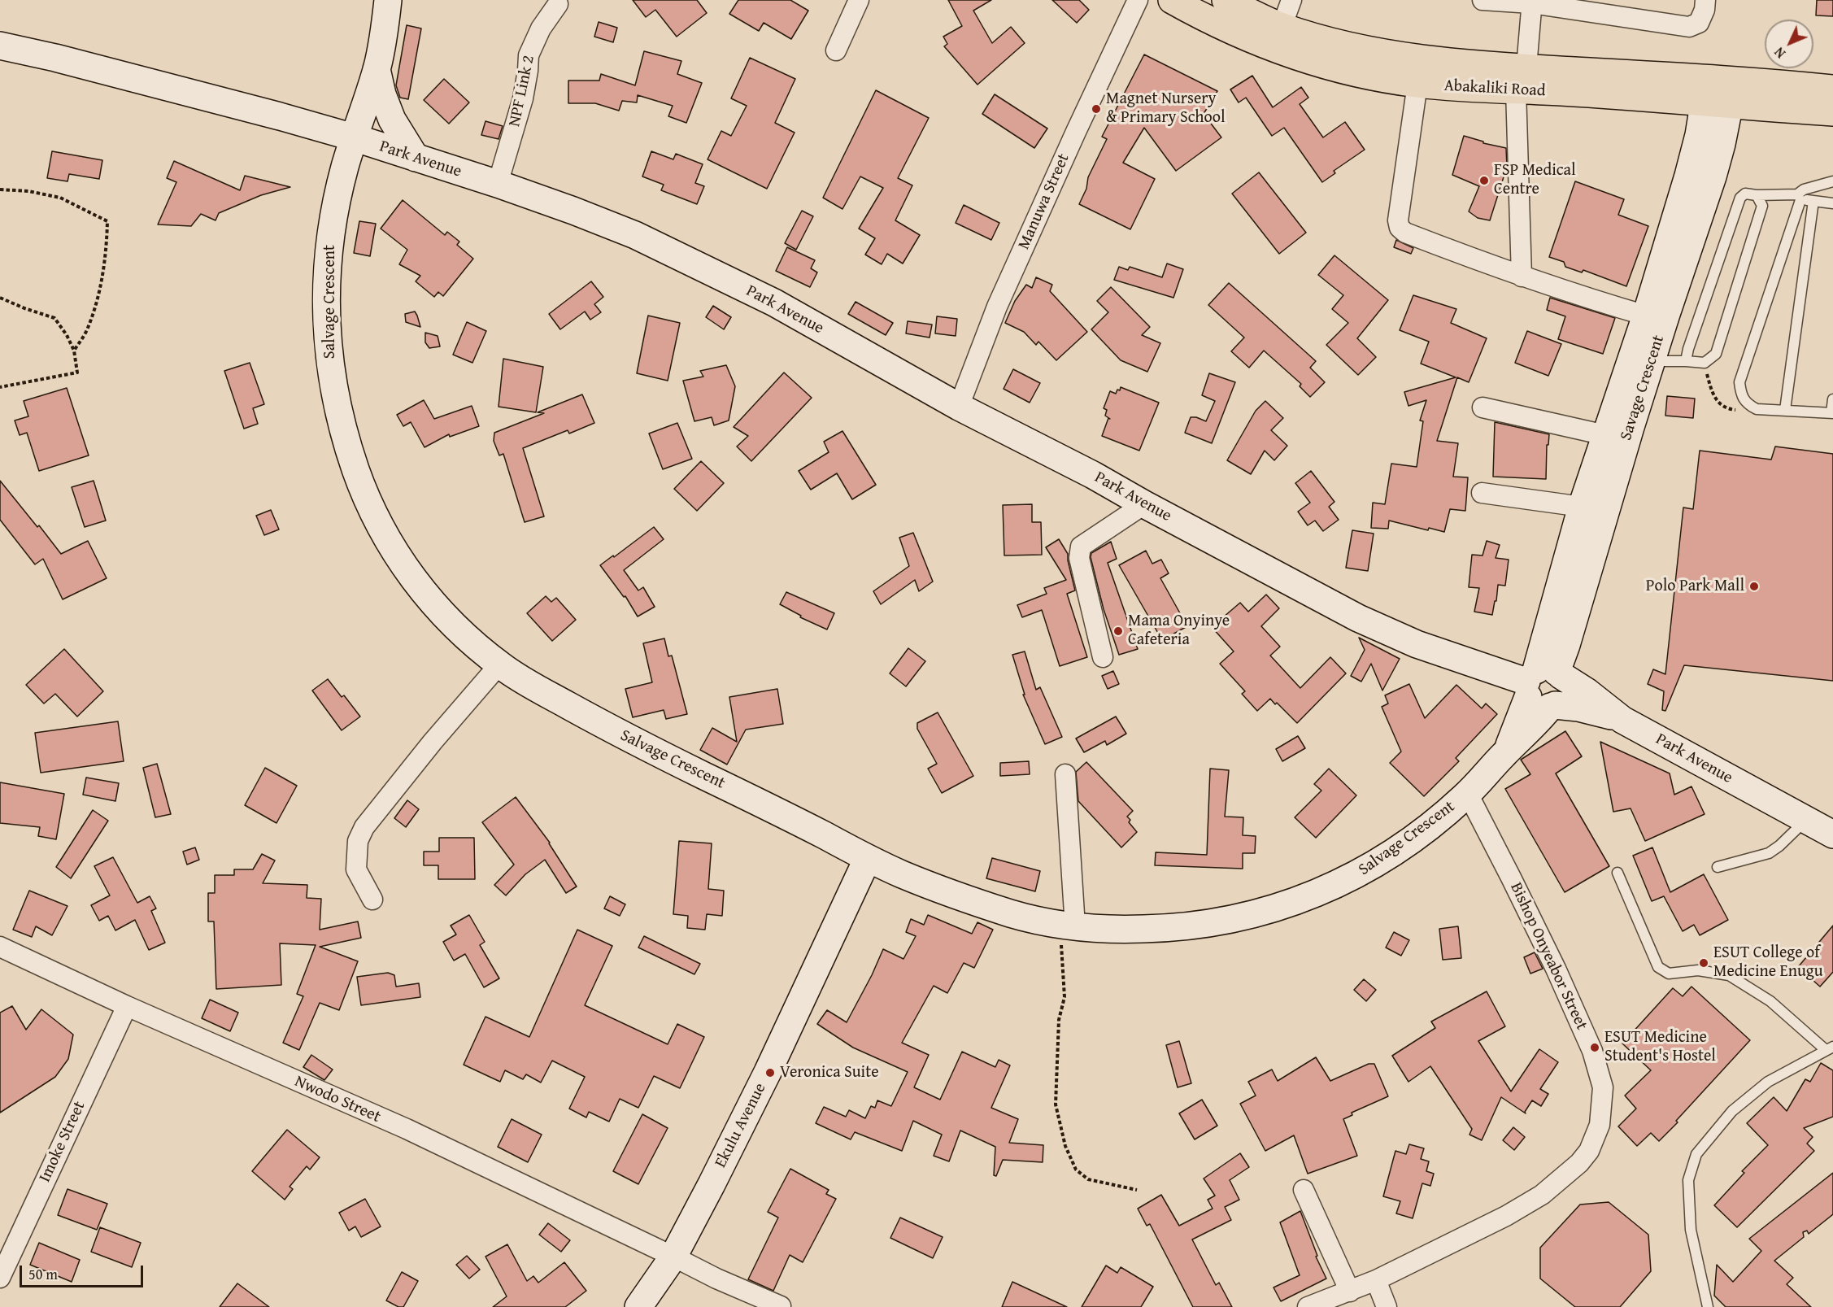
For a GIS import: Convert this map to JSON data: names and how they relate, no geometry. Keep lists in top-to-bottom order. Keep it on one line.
{"streets":{"main road":["Abakaliki Road","Park Avenue","Salvage Crescent","Savage Crescent","Ekulu Avenue"],"street":["NPF Link 2","Manuwa Street","Bishop Onyeabor Street","Nwodo Street","Imoke Street"]},"crossings":[["Abakaliki Road","Savage Crescent"],["NPF Link 2","Park Avenue"],["Park Avenue","Manuwa Street"],["Park Avenue","Salvage Crescent"],["Park Avenue","Savage Crescent"],["Salvage Crescent","Savage Crescent"],["Salvage Crescent","Bishop Onyeabor Street"],["Salvage Crescent","Ekulu Avenue"],["Nwodo Street","Ekulu Avenue"],["Nwodo Street","Imoke Street"]],"places":["Magnet Nursery & Primary School","FSP Medical Centre","Polo Park Mall","Mama Onyinye Cafeteria","ESUT College of Medicine Enugu","ESUT Medicine Student's Hostel","Veronica Suite"],"scale_bar":"50 m","north":"bottom left"}
